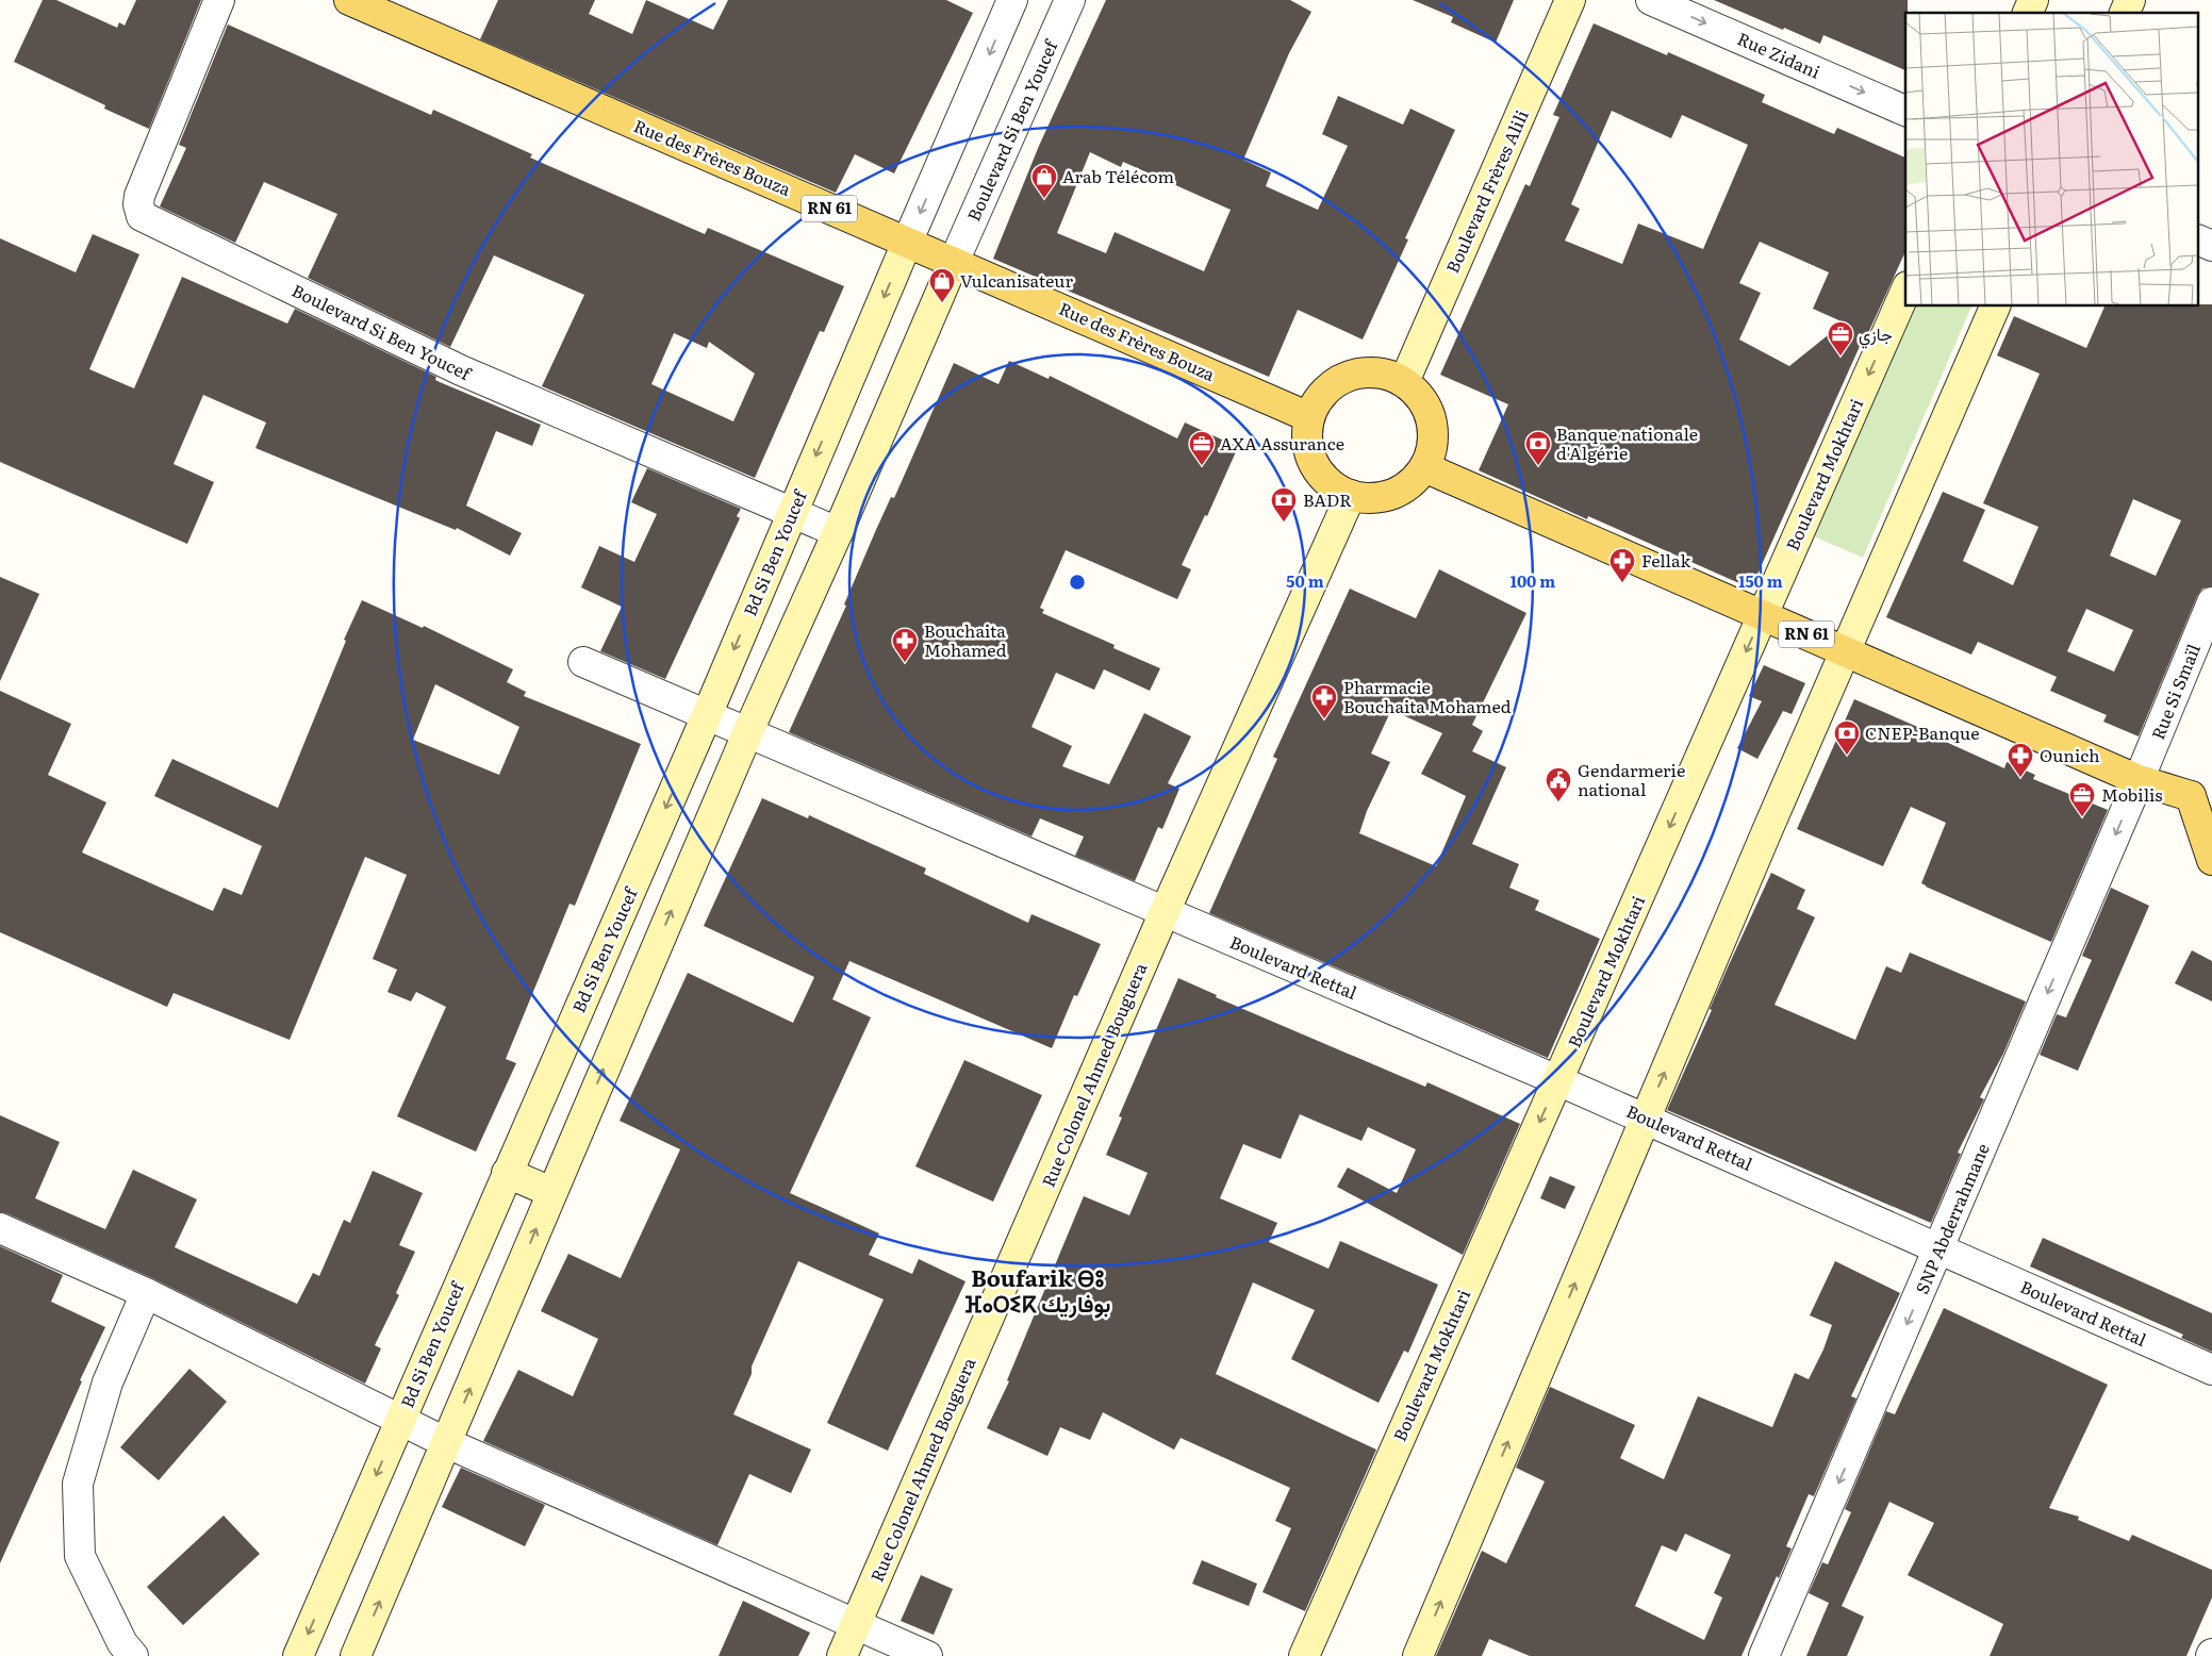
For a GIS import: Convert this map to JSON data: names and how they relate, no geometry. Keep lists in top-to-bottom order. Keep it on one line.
{"streets":{"main road":["Rue des Frères Bouza","RN 61"],"street":["Rue Zidani","Boulevard Si Ben Youcef","Boulevard Frères Alili","Boulevard Mokhtari","Bd Si Ben Youcef","Rue Si Smaïl","Boulevard Rettal","Rue Colonel Ahmed Bouguera","SNP Abderrahmane"]},"crossings":[["Boulevard Si Ben Youcef","Rue des Frères Bouza"],["Boulevard Si Ben Youcef","Bd Si Ben Youcef"],["Rue des Frères Bouza","Boulevard Frères Alili"],["Rue des Frères Bouza","RN 61"],["Rue des Frères Bouza","Bd Si Ben Youcef"],["Rue des Frères Bouza","Rue Colonel Ahmed Bouguera"],["Boulevard Frères Alili","RN 61"],["Boulevard Frères Alili","Rue Colonel Ahmed Bouguera"],["RN 61","Boulevard Mokhtari"],["RN 61","Rue Si Smaïl"],["RN 61","Rue Colonel Ahmed Bouguera"],["RN 61","SNP Abderrahmane"],["Boulevard Mokhtari","Boulevard Rettal"],["Bd Si Ben Youcef","Boulevard Rettal"],["Rue Si Smaïl","SNP Abderrahmane"],["Boulevard Rettal","Rue Colonel Ahmed Bouguera"],["Boulevard Rettal","SNP Abderrahmane"]],"one_way":["Rue Zidani","SNP Abderrahmane"],"districts":["Boufarik ⴱⵓ ⴼⴰⵔⵉⴽ بوفاريك"],"places":{"shop":["Arab Télécom","Vulcanisateur"],"office":["جازي","AXA Assurance","Mobilis"],"bank":["Banque nationale d'Algérie","BADR","CNEP-Banque"],"pharmacy":["Fellak","Bouchaita Mohamed","Pharmacie Bouchaita Mohamed","Ounich"],"public building":["Gendarmerie national"]},"rings":["50 m","100 m","150 m"]}
